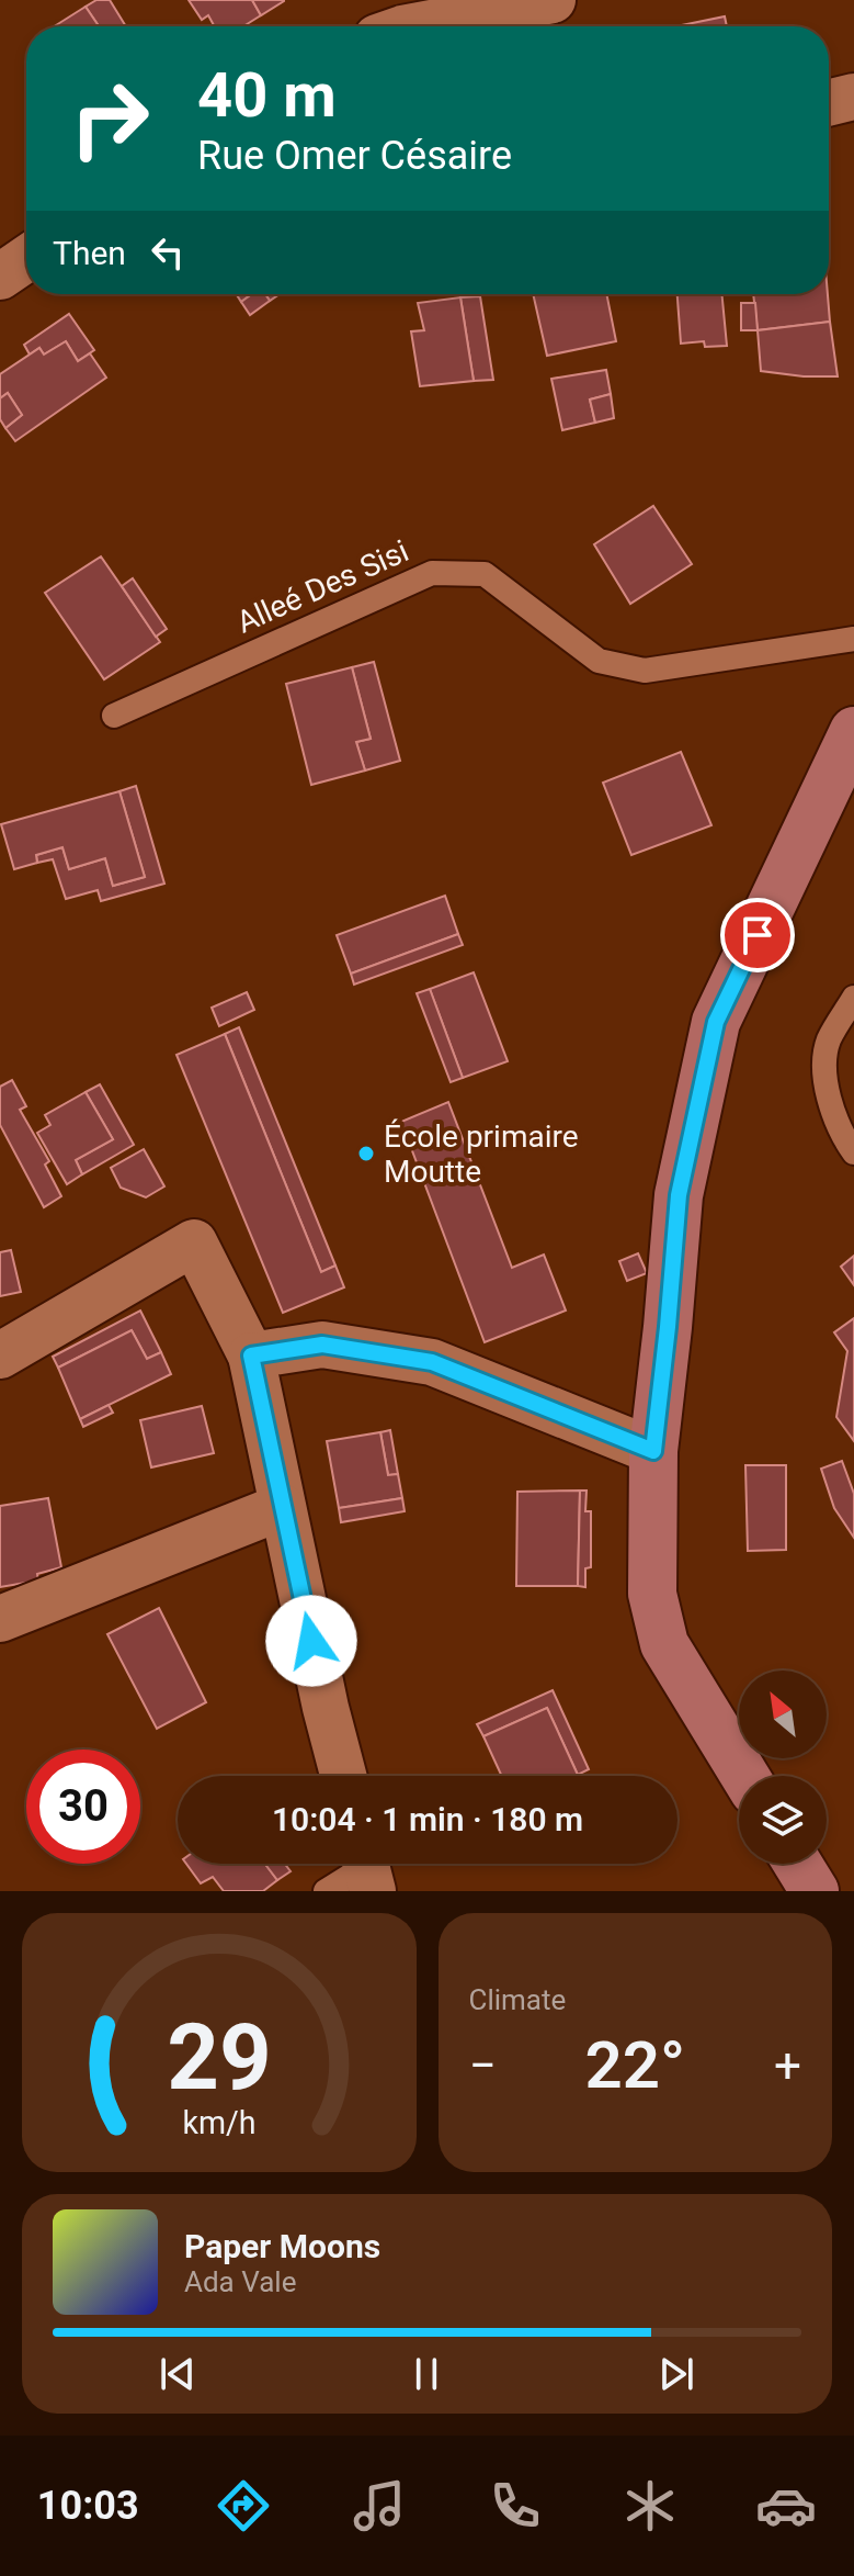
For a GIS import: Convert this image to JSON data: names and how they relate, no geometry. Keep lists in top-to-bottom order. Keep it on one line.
{"streets":{"lane":["Alleé Des Sisi"]},"places":["École primaire Moutte"],"north":"top left","page":{"turn":["40 m","Rue Omer Césaire"],"then":"Then","limit":"30","trip":"10:04 · 1 min · 180 m","tile":"Climate","heat":["−","22°","+"],"song":["Paper Moons","Ada Vale"],"tabs":"10:03","gauge":["29","km/h"]}}
